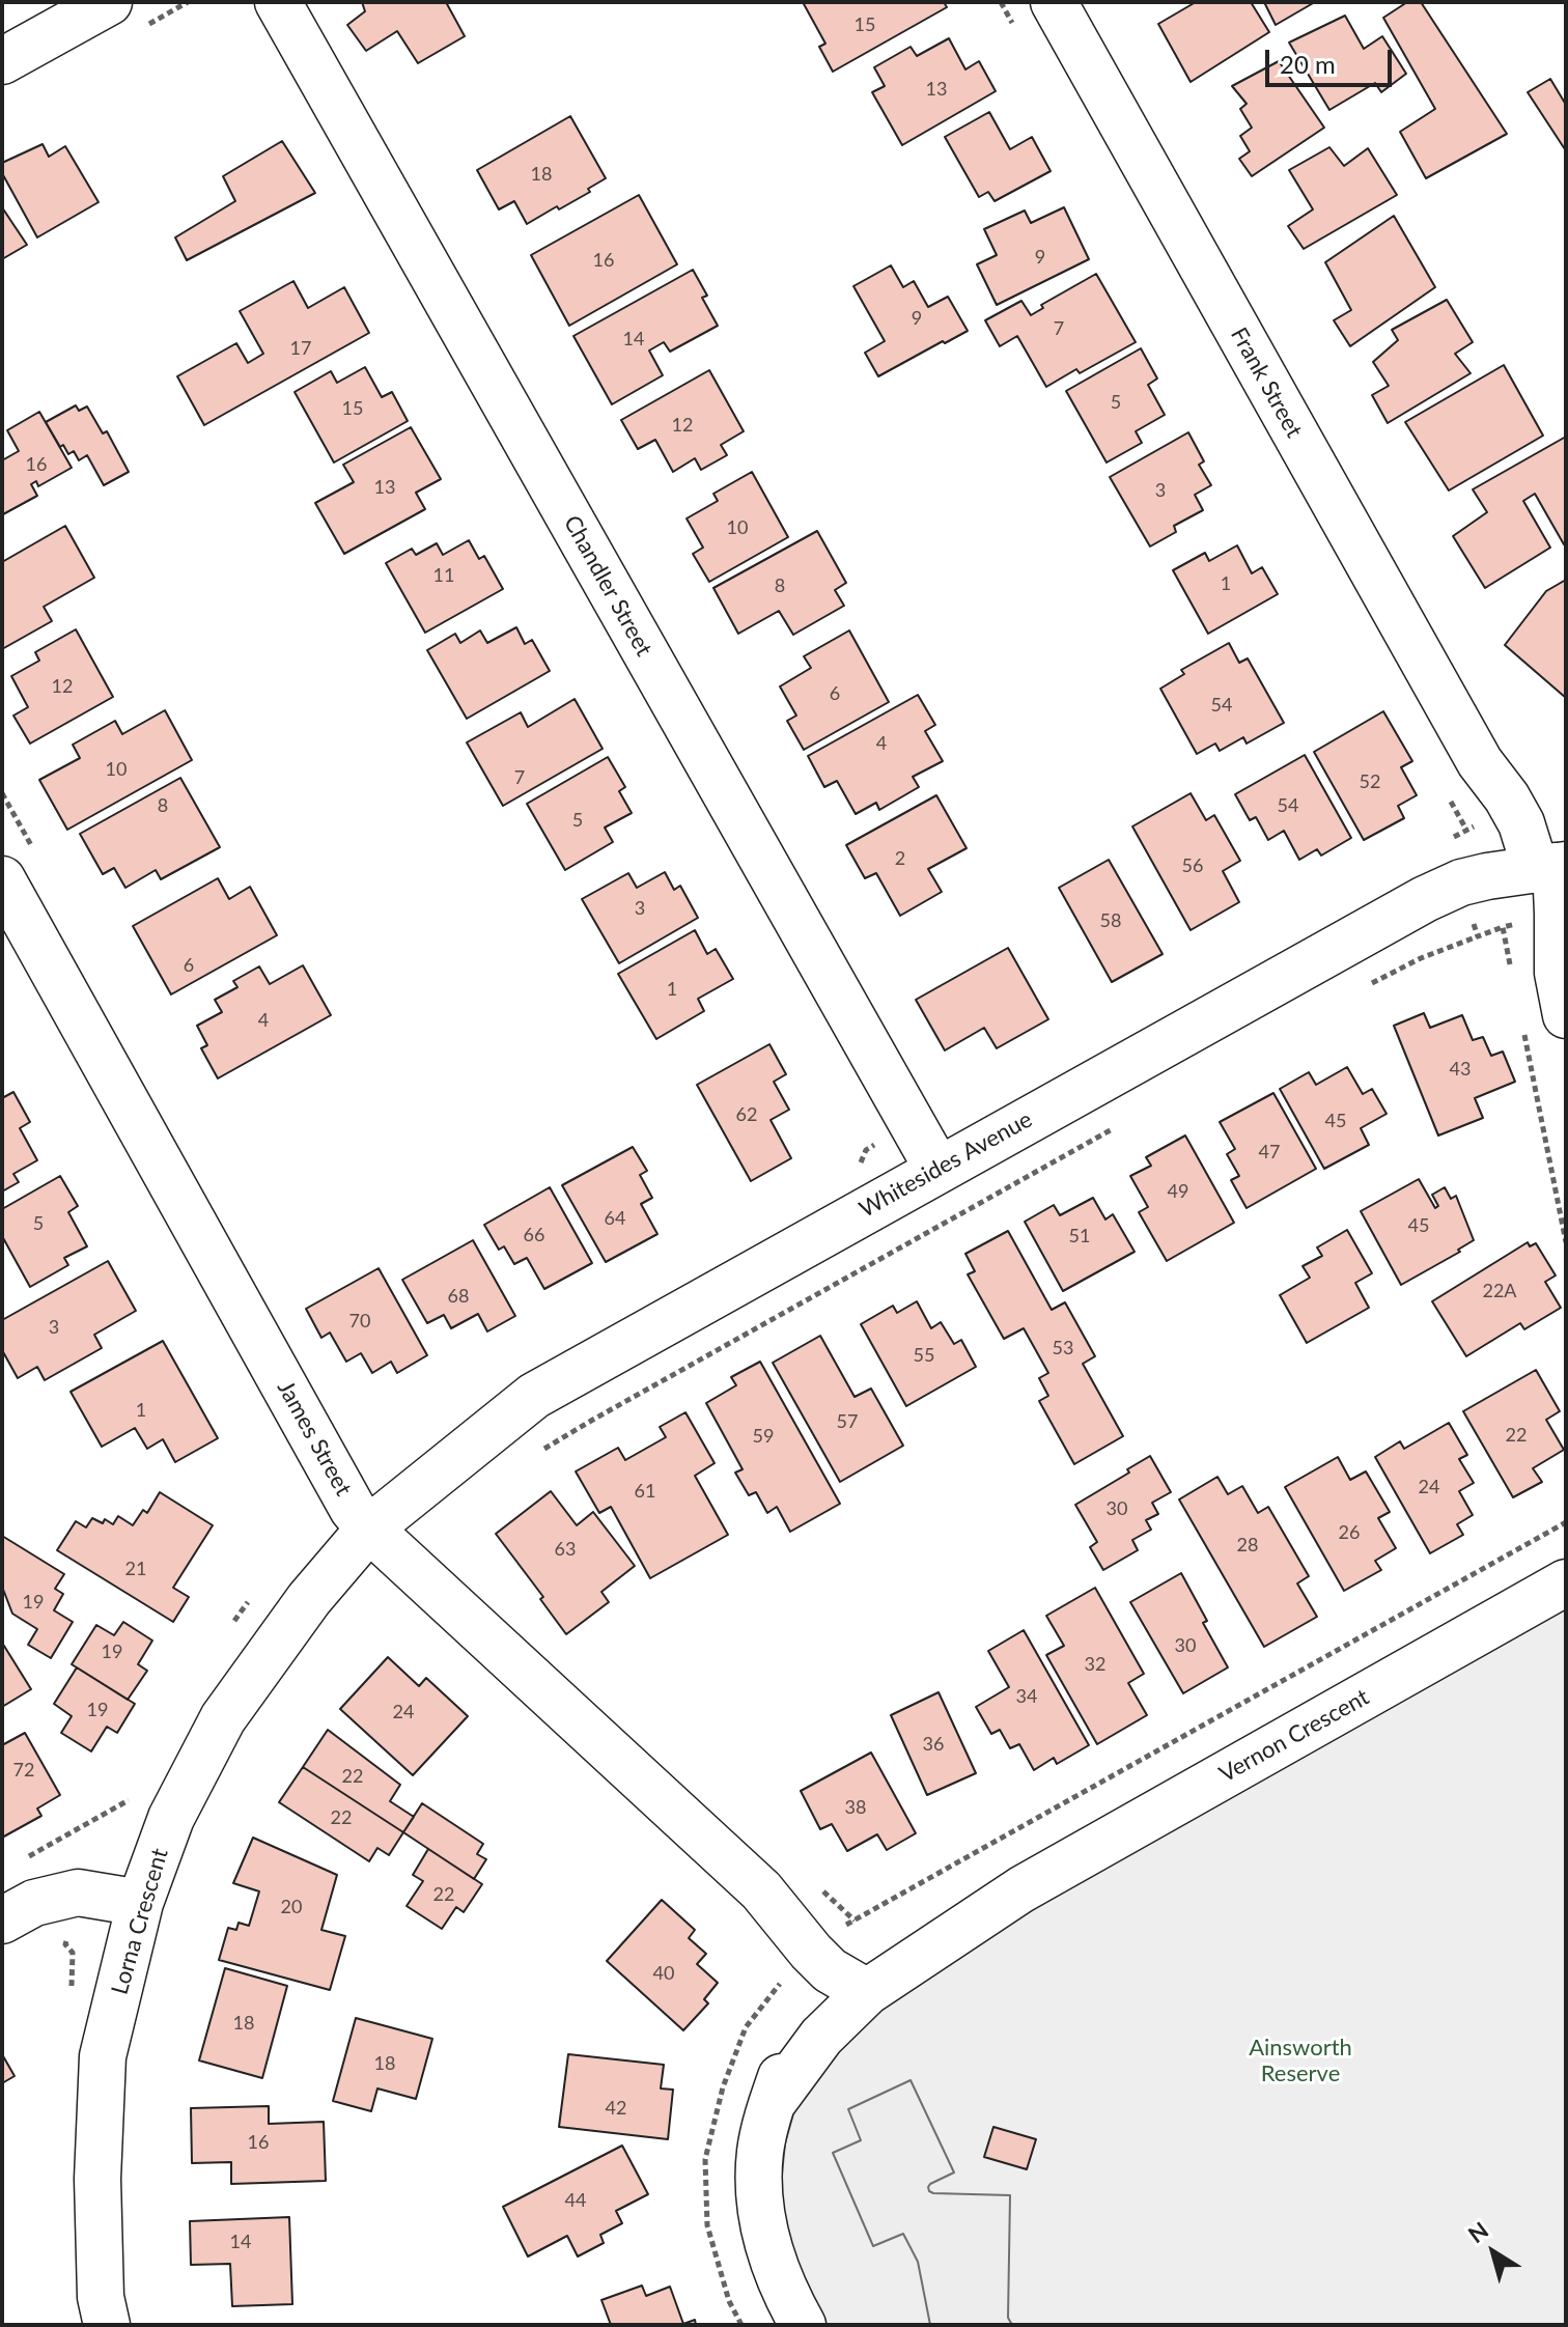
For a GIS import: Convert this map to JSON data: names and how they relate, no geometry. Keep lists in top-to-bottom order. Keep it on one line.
{"streets":{"street":["Frank Street","Chandler Street","Whitesides Avenue","James Street","Vernon Crescent","Lorna Crescent"]},"crossings":[["Frank Street","Whitesides Avenue"],["Chandler Street","Whitesides Avenue"],["Whitesides Avenue","James Street"],["Whitesides Avenue","Lorna Crescent"],["James Street","Vernon Crescent"],["James Street","Lorna Crescent"]],"parks":["Ainsworth Reserve"],"house_numbers":["15","13","18","9","16","9","7","14","17","5","15","12","16","13","3","10","11","1","8","12","6","54","4","10","7","52","8","54","5","2","56","3","58","6","1","4","43","62","45","47","49","64","5","45","66","51","22A","68","70","3","53","55","1","57","22","59","24","61","30","26","28","63","21","19","30","19","32","34","19","24","36","72","22","38","22","22","20","40","18","18","42","16","44","14"],"scale_bar":"20 m","north":"top left"}
